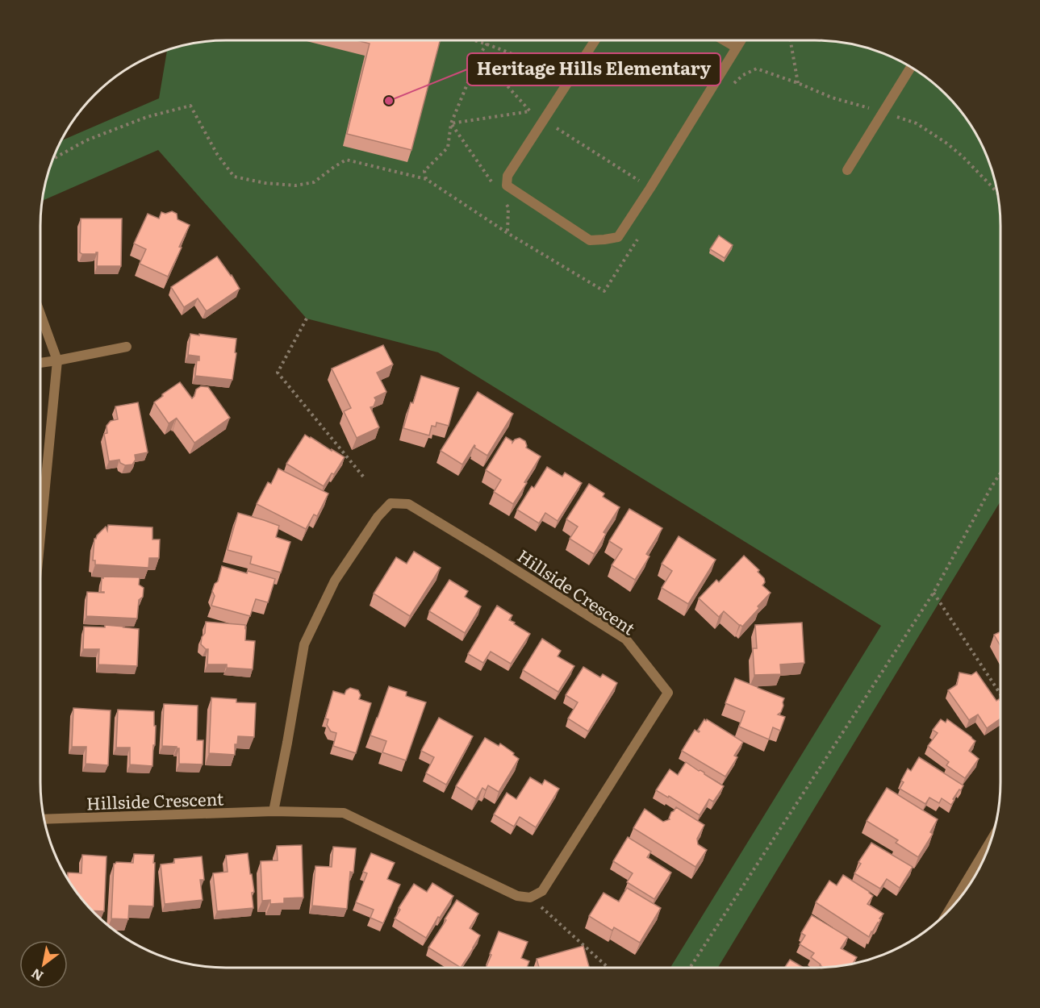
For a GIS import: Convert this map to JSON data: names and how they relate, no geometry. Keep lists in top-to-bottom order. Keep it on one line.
{"streets":{"street":["Hillside Crescent"]},"places":["Heritage Hills Elementary"],"north":"bottom left"}
